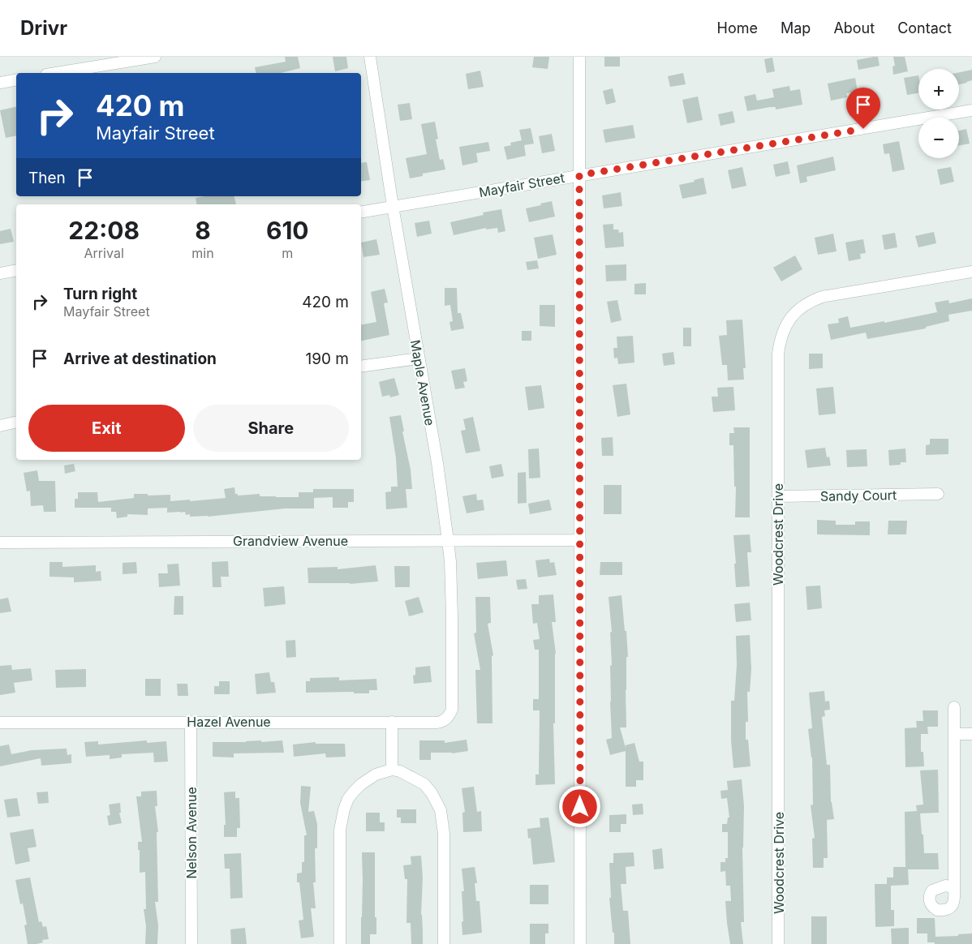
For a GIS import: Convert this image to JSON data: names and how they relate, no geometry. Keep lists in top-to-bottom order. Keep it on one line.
{"streets":{"street":["Mayfair Street","Maple Avenue","Sandy Court","Woodcrest Drive","Grandview Avenue","Hazel Avenue","Nelson Avenue"]},"crossings":[["Mayfair Street","Maple Avenue"],["Maple Avenue","Grandview Avenue"],["Maple Avenue","Hazel Avenue"],["Sandy Court","Woodcrest Drive"],["Hazel Avenue","Nelson Avenue"]],"page":{"header":"Drivr","nav":["Home","Map","About","Contact"],"map_buttons":["+","−"],"turn":["420 m","Mayfair Street"],"then":"Then","eta":["22:08","Arrival","8","min","610","m"],"list":[{"name":"Turn right","note":"Mayfair Street","value":"420 m"},{"name":"Arrive at destination","value":"190 m"}],"buttons":["Exit","Share"]}}
